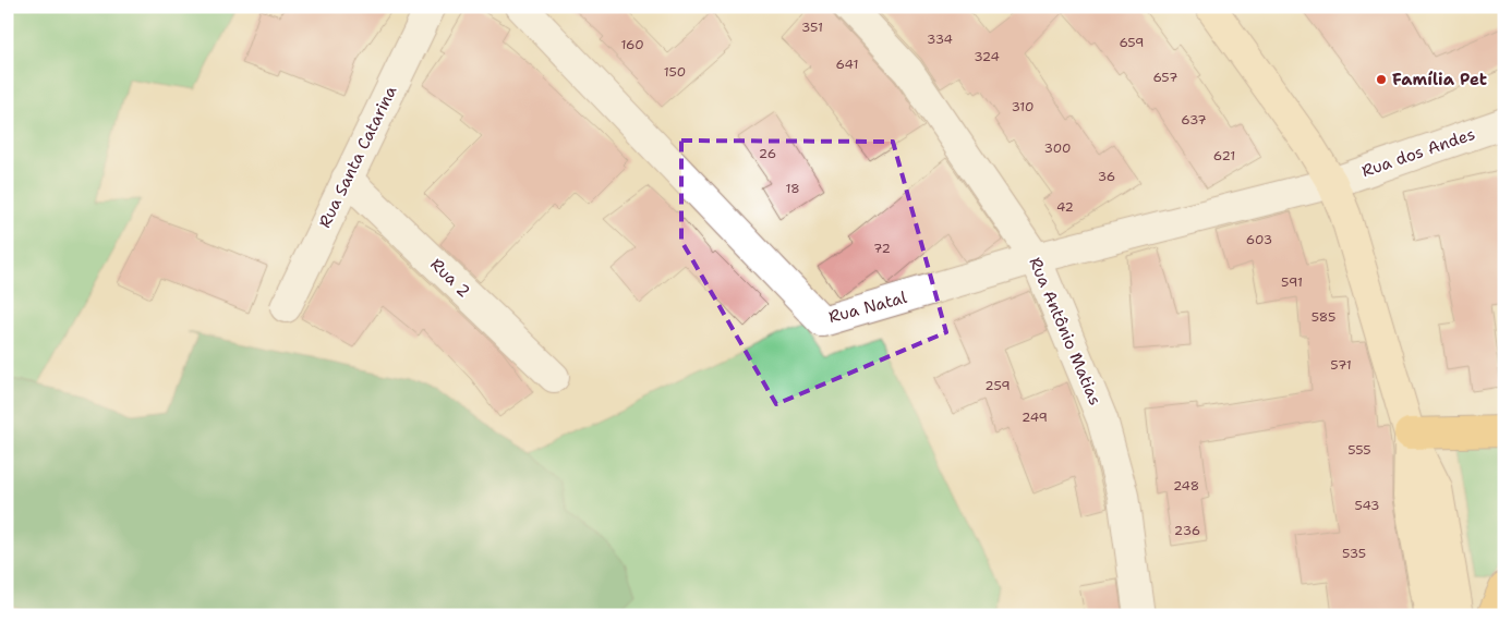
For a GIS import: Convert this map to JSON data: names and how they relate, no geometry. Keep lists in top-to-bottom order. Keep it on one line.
{"streets":{"street":["Rua dos Andes","Rua Santa Catarina","Rua 2","Rua Natal","Rua Antônio Matias"]},"crossings":[["Rua dos Andes","Rua Natal"],["Rua Santa Catarina","Rua 2"],["Rua Natal","Rua Antônio Matias"]],"places":["Família Pet"],"house_numbers":["351","334","659","160","324","641","150","657","310","637","300","26","621","36","18","42","603","72","591","585","571","259","249","555","248","543","236","535"]}
